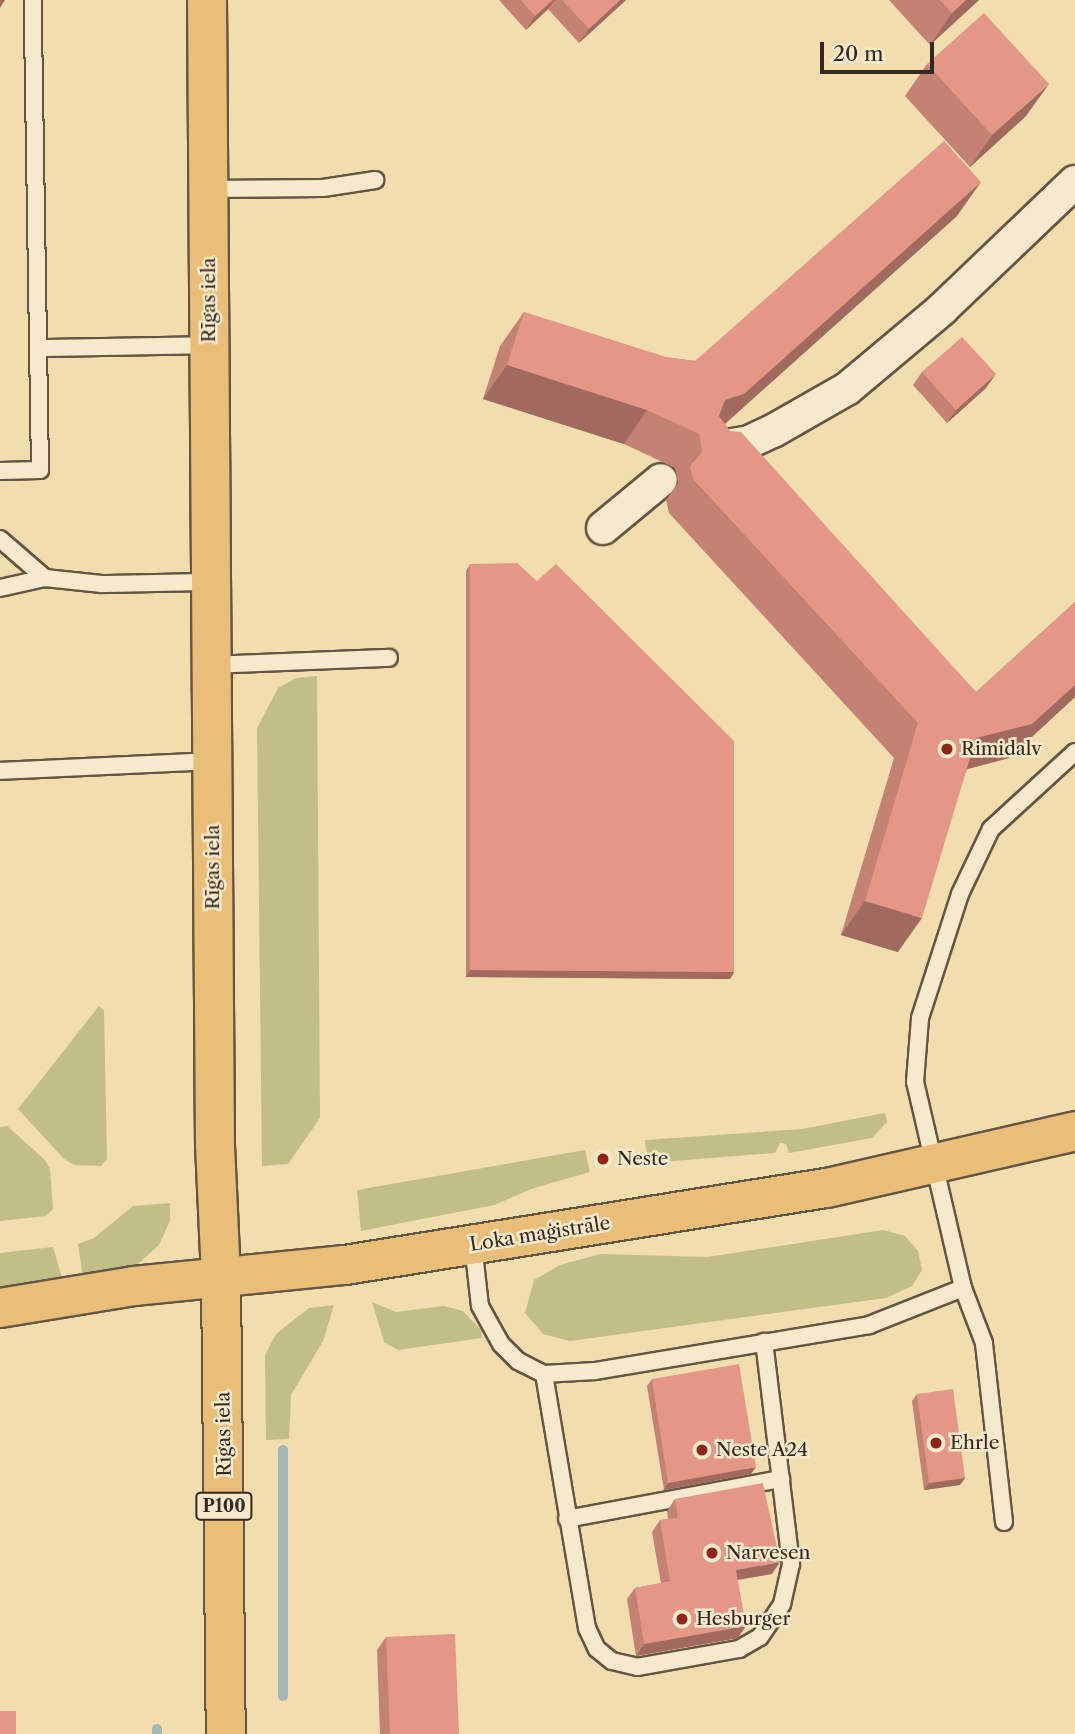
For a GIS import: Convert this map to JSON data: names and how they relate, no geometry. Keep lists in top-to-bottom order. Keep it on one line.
{"streets":{"main road":["Rīgas iela","Loka maģistrāle","P100"]},"crossings":[["Rīgas iela","Loka maģistrāle"]],"places":["Rimidalv","Neste","Ehrle","Neste A24","Narvesen","Hesburger"],"scale_bar":"20 m"}
